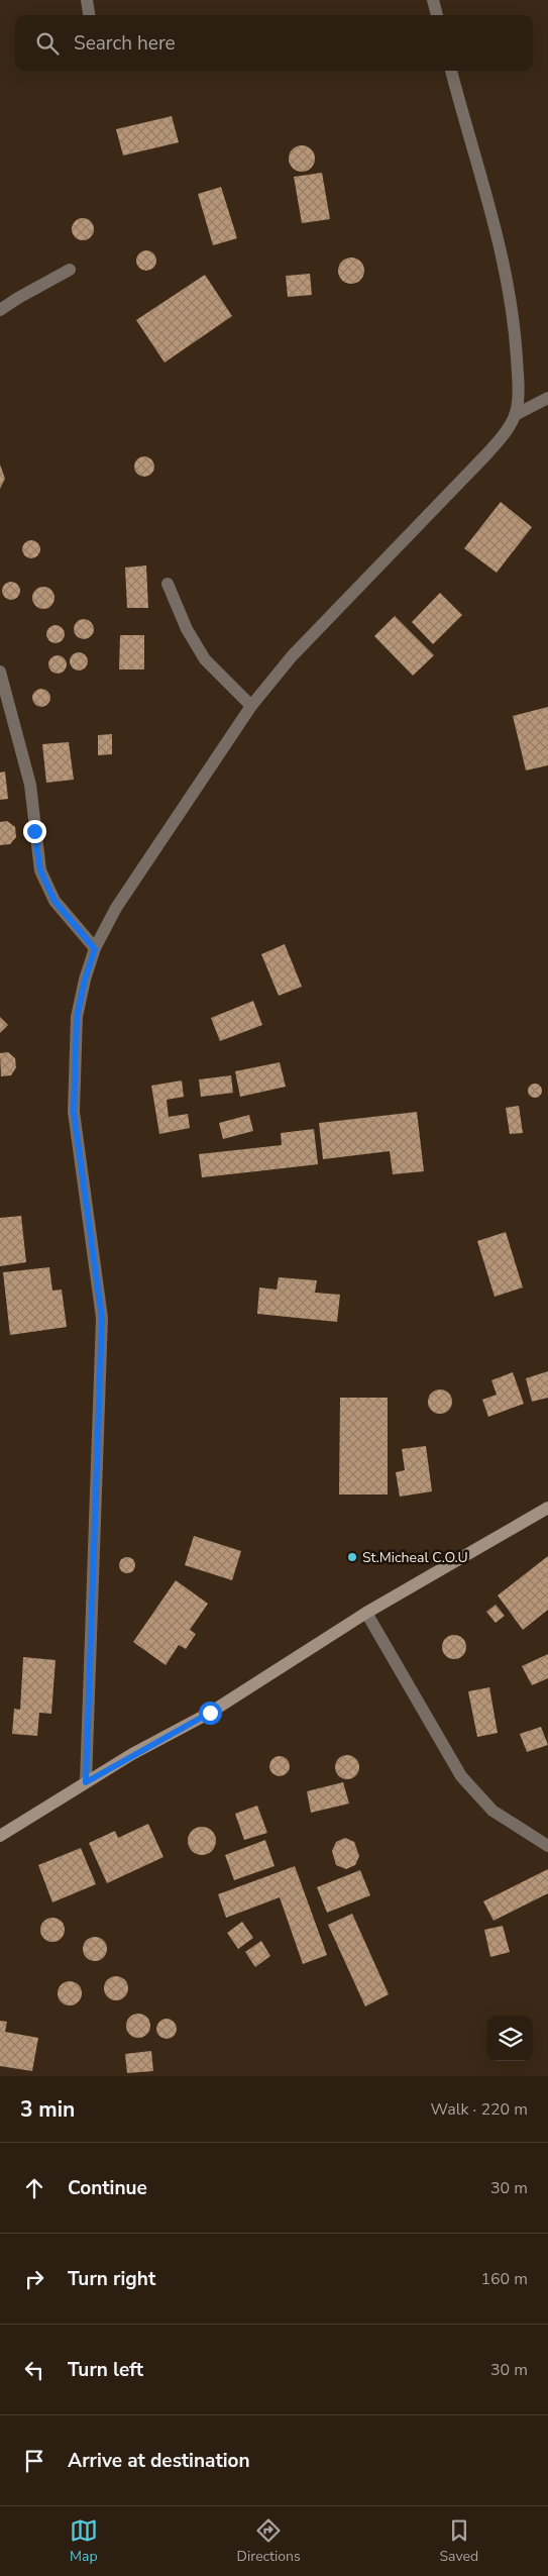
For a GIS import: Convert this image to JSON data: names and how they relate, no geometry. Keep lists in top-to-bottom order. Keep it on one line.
{"places":["St.Micheal C.O.U"],"page":{"search":"Search here","heading":["3 min","Walk · 220 m"],"list":[["Continue","30 m"],["Turn right","160 m"],["Turn left","30 m"],"Arrive at destination"],"nav":["Map","Directions","Saved"]}}
